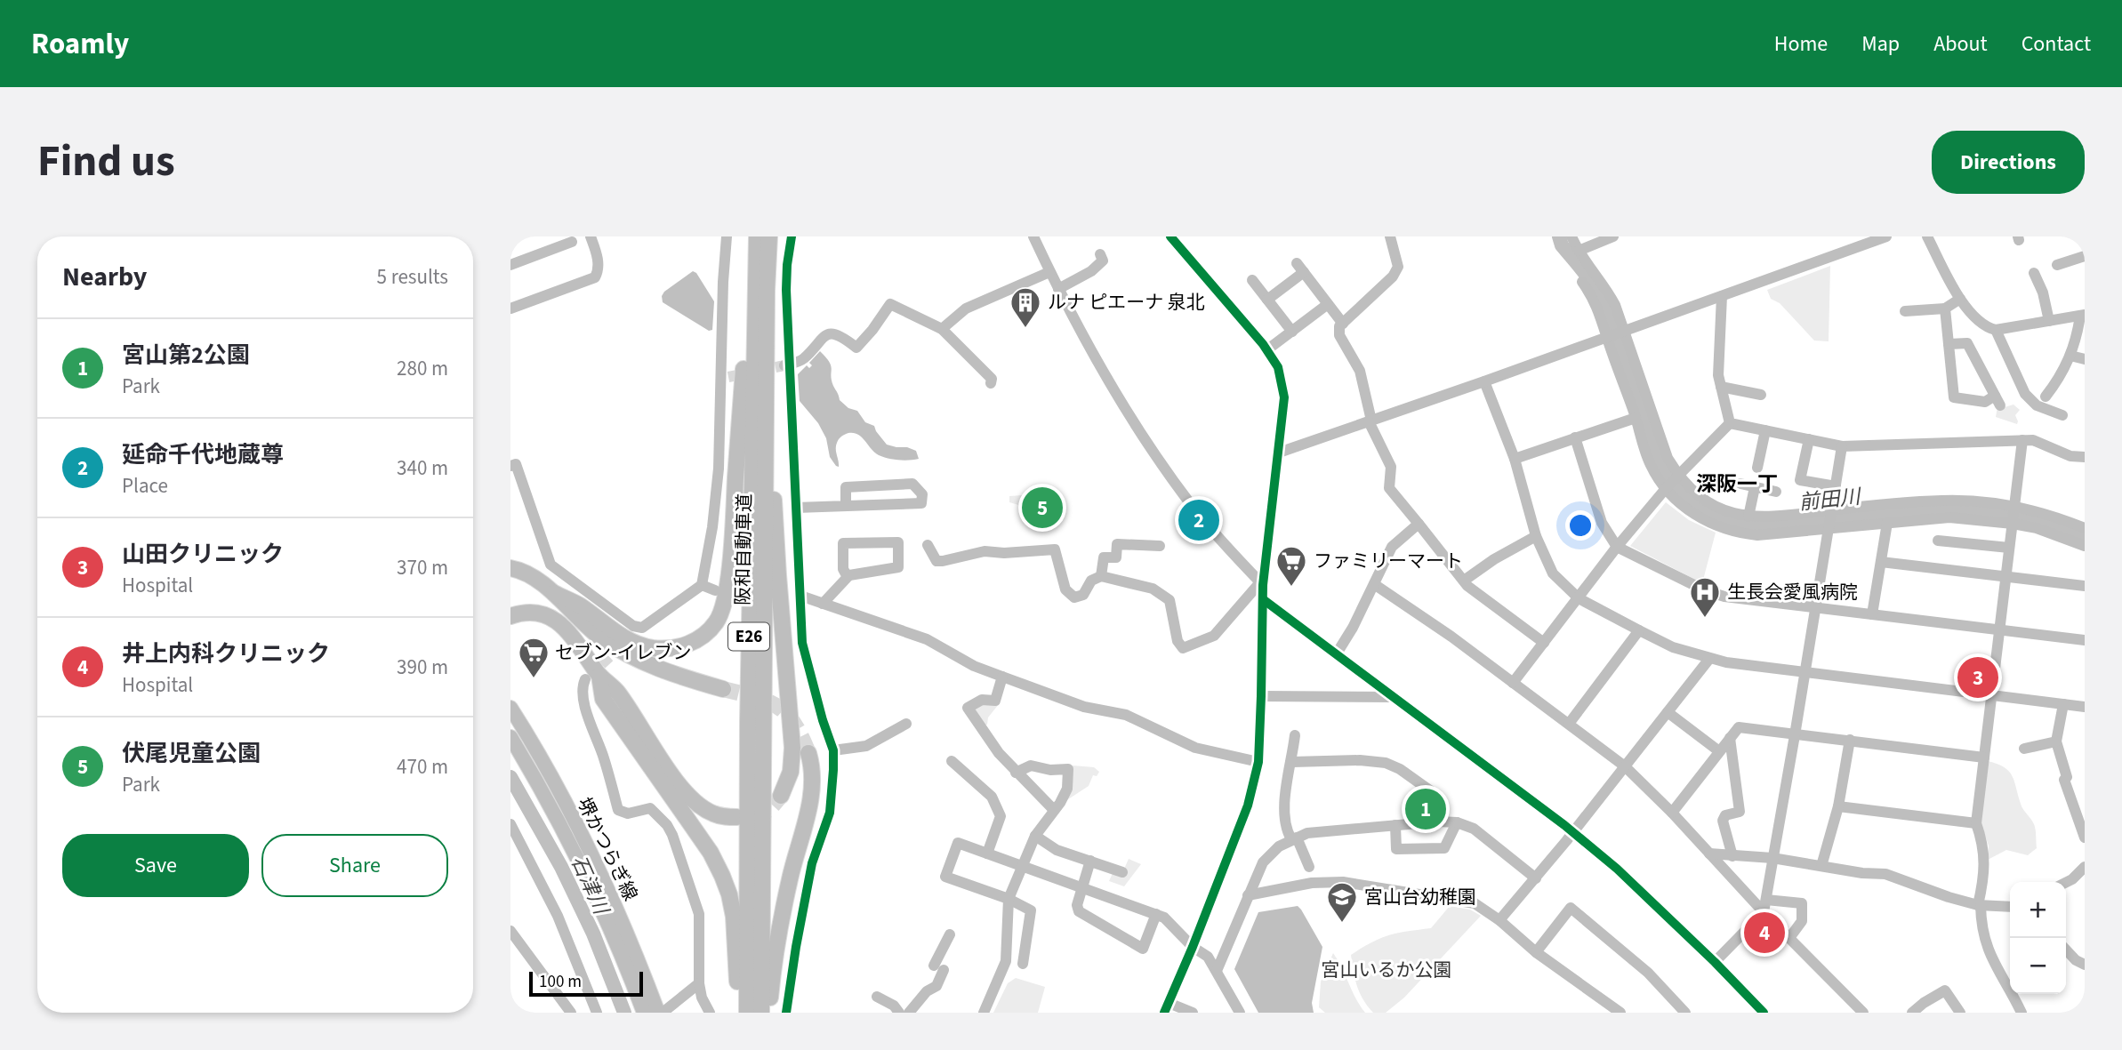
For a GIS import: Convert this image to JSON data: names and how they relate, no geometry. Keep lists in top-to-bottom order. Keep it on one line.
{"streets":{"highway":["阪和自動車道","E26"],"main road":["堺かつらぎ線"]},"districts":["深阪一丁"],"water":["前田川","石津川"],"parks":["宮山いるか公園"],"places":{"building":["ルナ ピエーナ 泉北"],"supermarket":["ファミリーマート","セブン-イレブン"],"hospital":["生長会愛風病院"],"school or university":["宮山台幼稚園"]},"scale_bar":"100 m","page":{"header":"Roamly","nav":["Home","Map","About","Contact"],"title":"Find us","buttons":["Directions",["Save","Share"]],"heading":["Nearby","5 results"],"list":[{"mark":"1","name":"宮山第2公園","note":"Park","value":"280 m"},{"mark":"2","name":"延命千代地蔵尊","note":"Place","value":"340 m"},{"mark":"3","name":"山田クリニック","note":"Hospital","value":"370 m"},{"mark":"4","name":"井上内科クリニック","note":"Hospital","value":"390 m"},{"mark":"5","name":"伏尾児童公園","note":"Park","value":"470 m"}],"pins":["5","2","3","1","4"],"map_buttons":["+","−"],"scale":"100 m"}}
